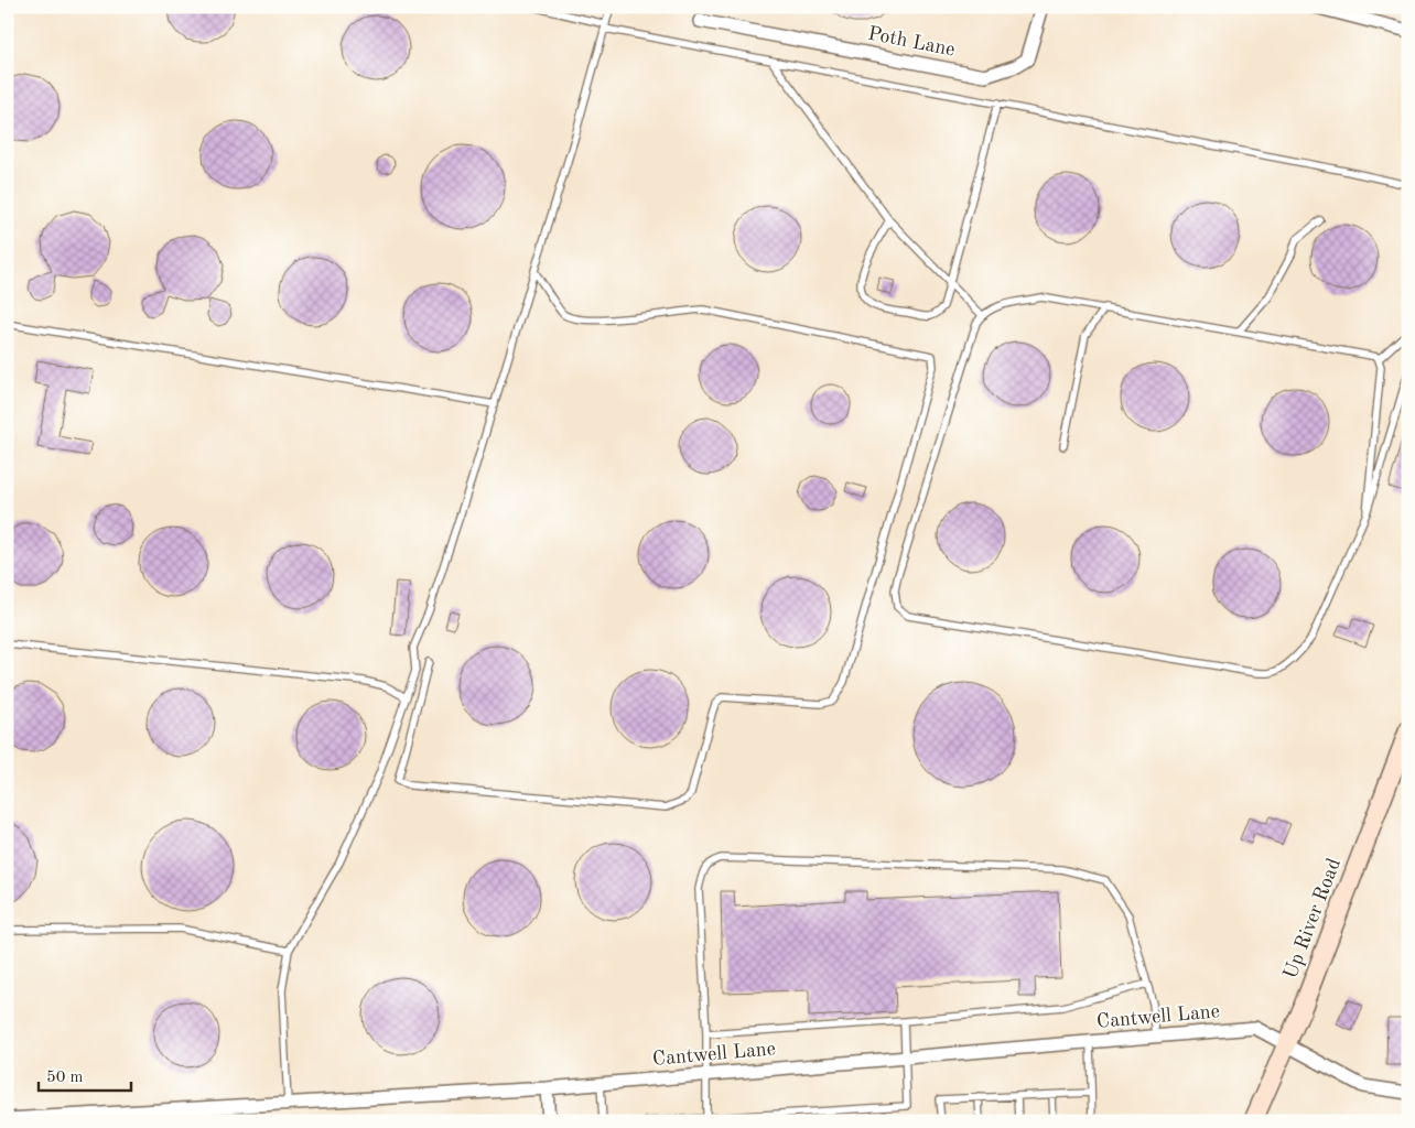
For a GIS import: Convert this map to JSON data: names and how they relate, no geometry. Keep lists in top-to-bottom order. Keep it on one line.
{"streets":{"street":["Poth Lane","Up River Road","Cantwell Lane"]},"crossings":[["Up River Road","Cantwell Lane"]],"scale_bar":"50 m"}
